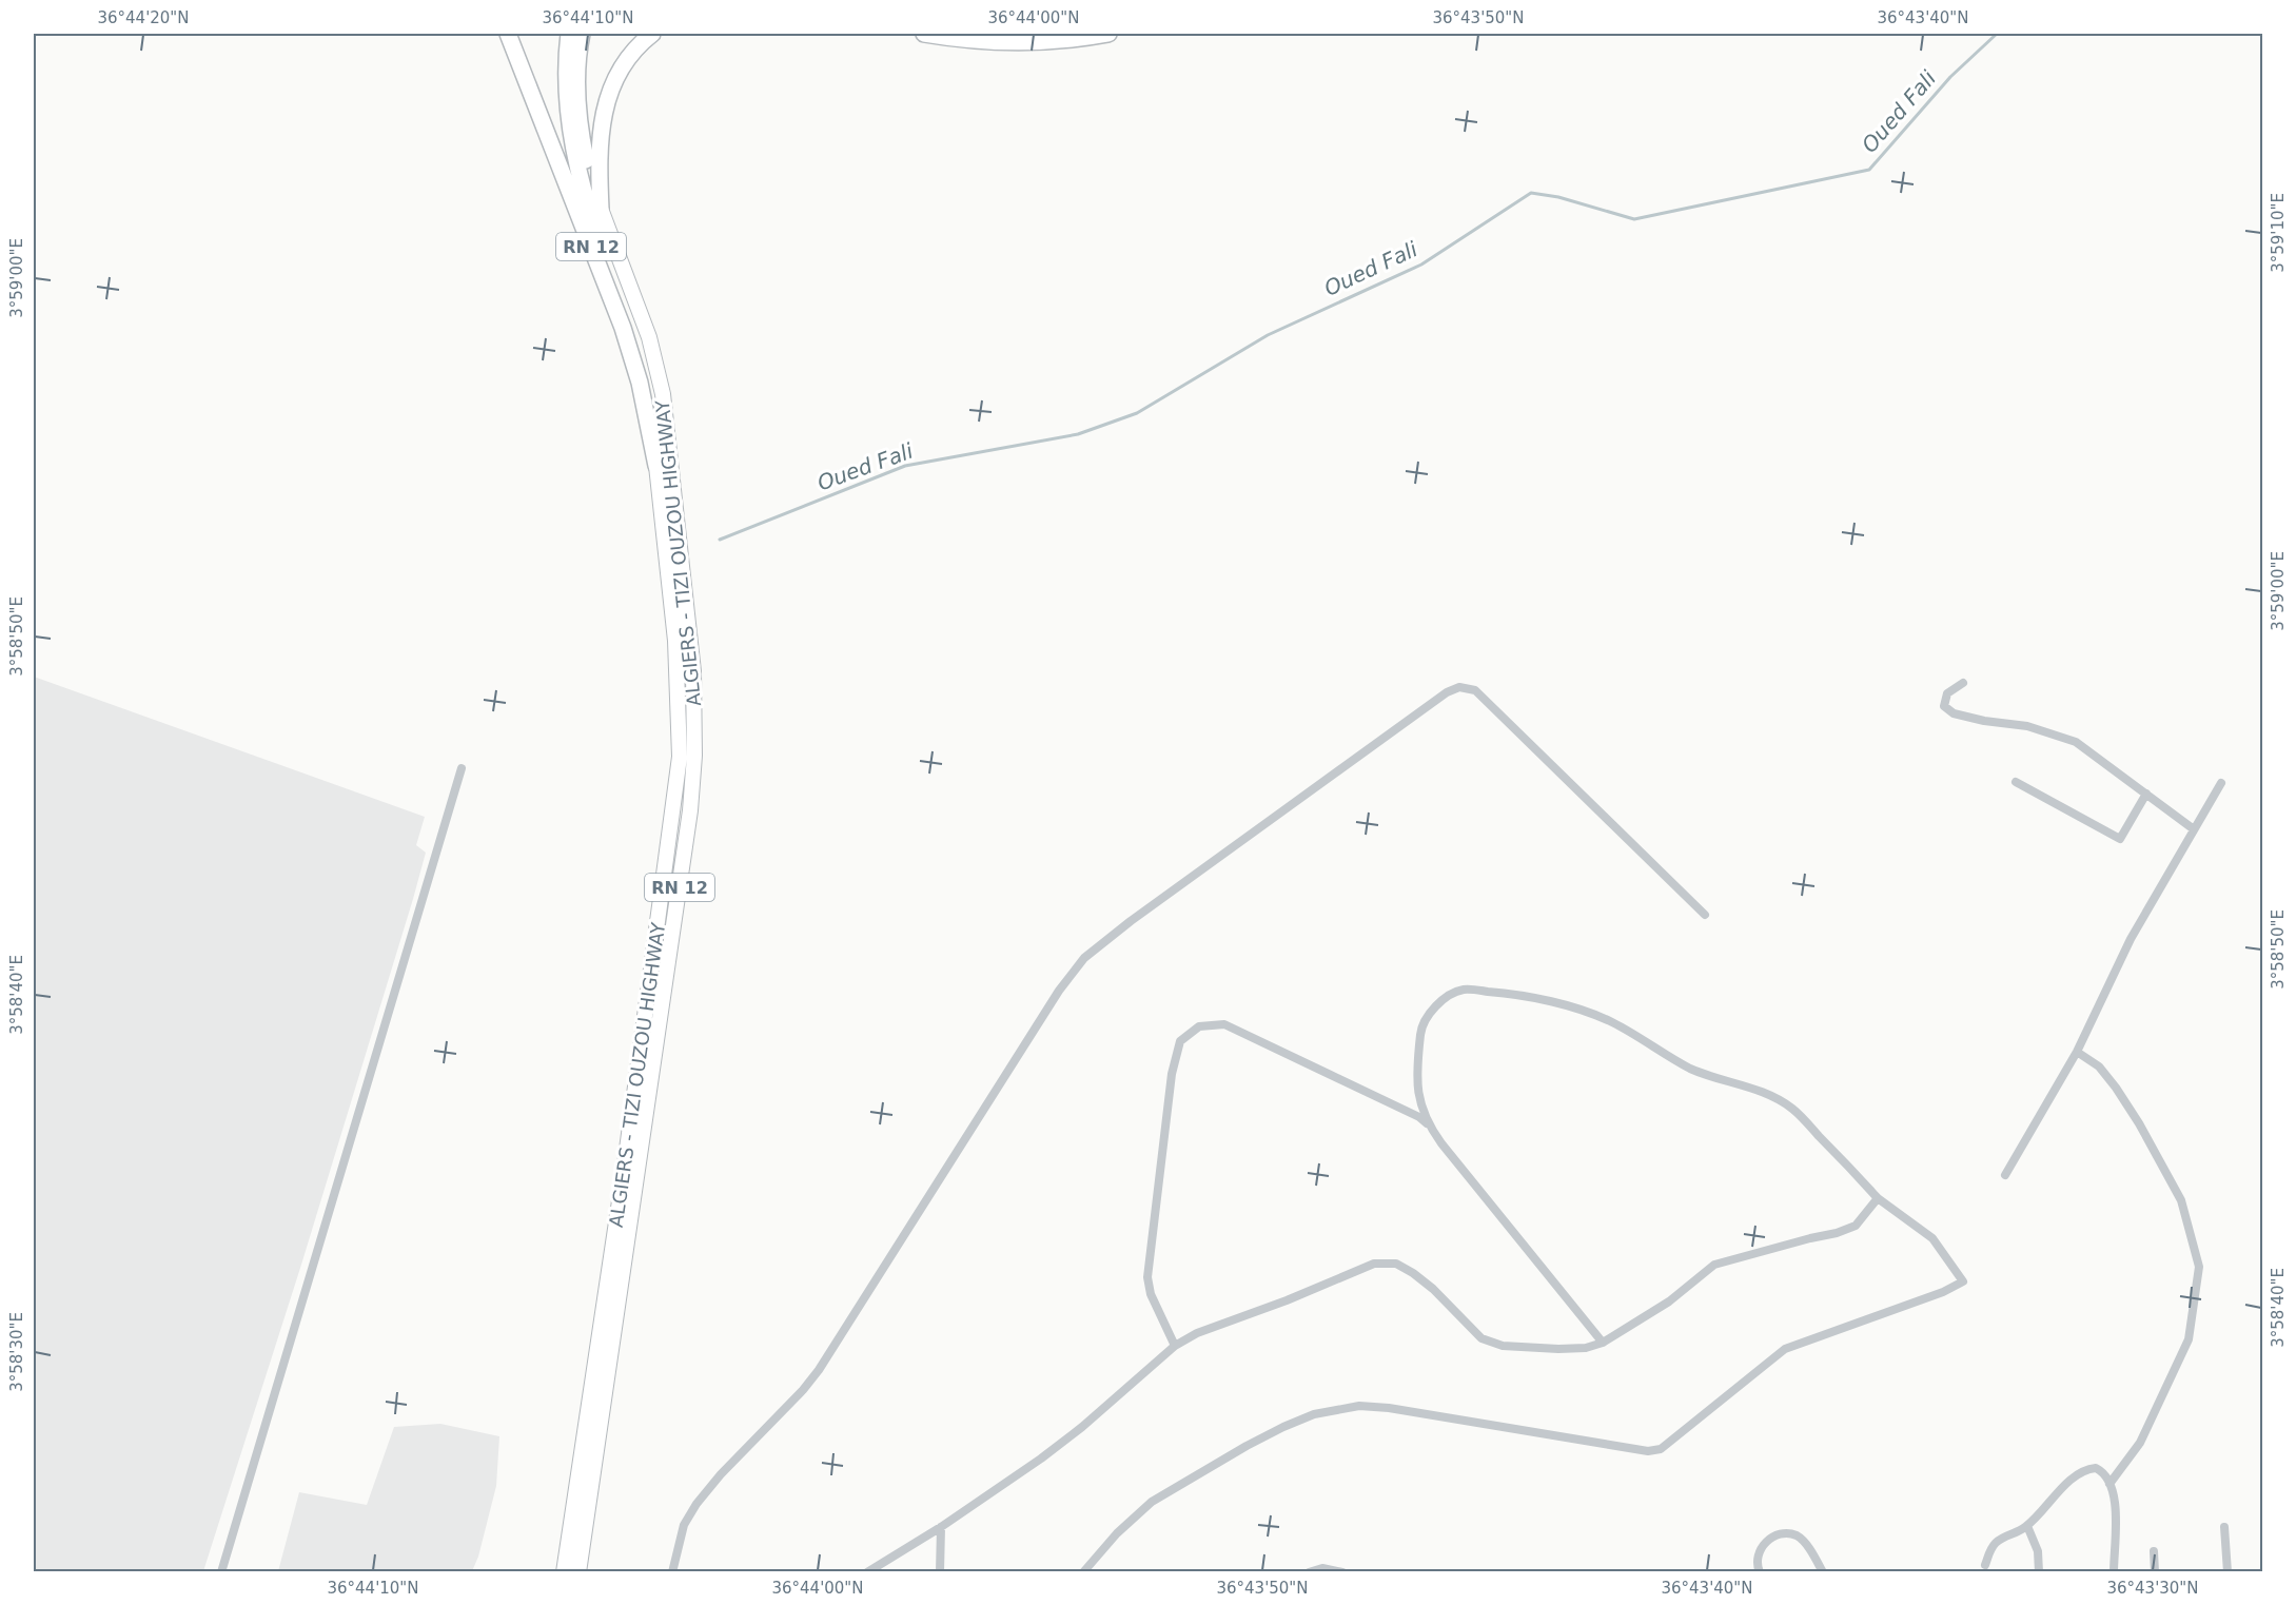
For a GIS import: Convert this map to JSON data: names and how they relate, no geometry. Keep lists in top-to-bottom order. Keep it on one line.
{"streets":{"highway":["RN 12","ALGIERS - TIZI OUZOU HIGHWAY"]},"water":["Oued Fali"],"coordinates":["36°44'20\"N","36°44'10\"N","36°44'00\"N","36°43'50\"N","36°43'40\"N","3°59'10\"E","3°59'00\"E","3°58'50\"E","3°58'40\"E","3°58'30\"E","36°43'30\"N"]}
